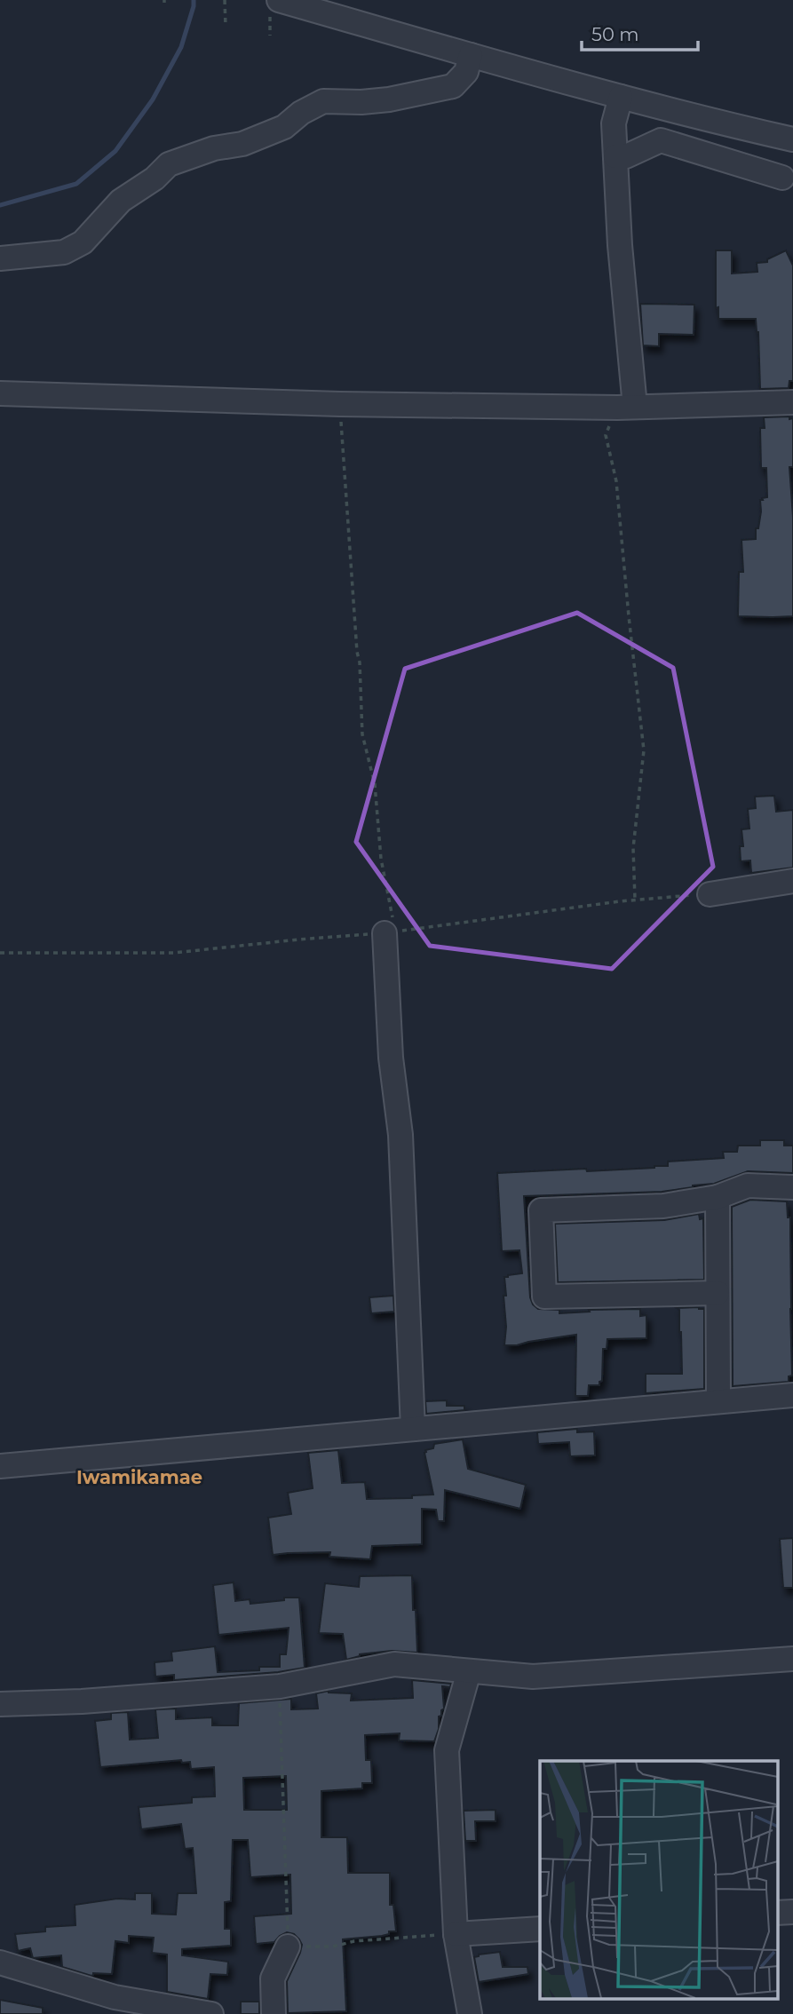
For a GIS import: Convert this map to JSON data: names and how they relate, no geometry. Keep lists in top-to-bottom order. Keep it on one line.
{"districts":["Iwamikamae"],"scale_bar":"50 m"}
